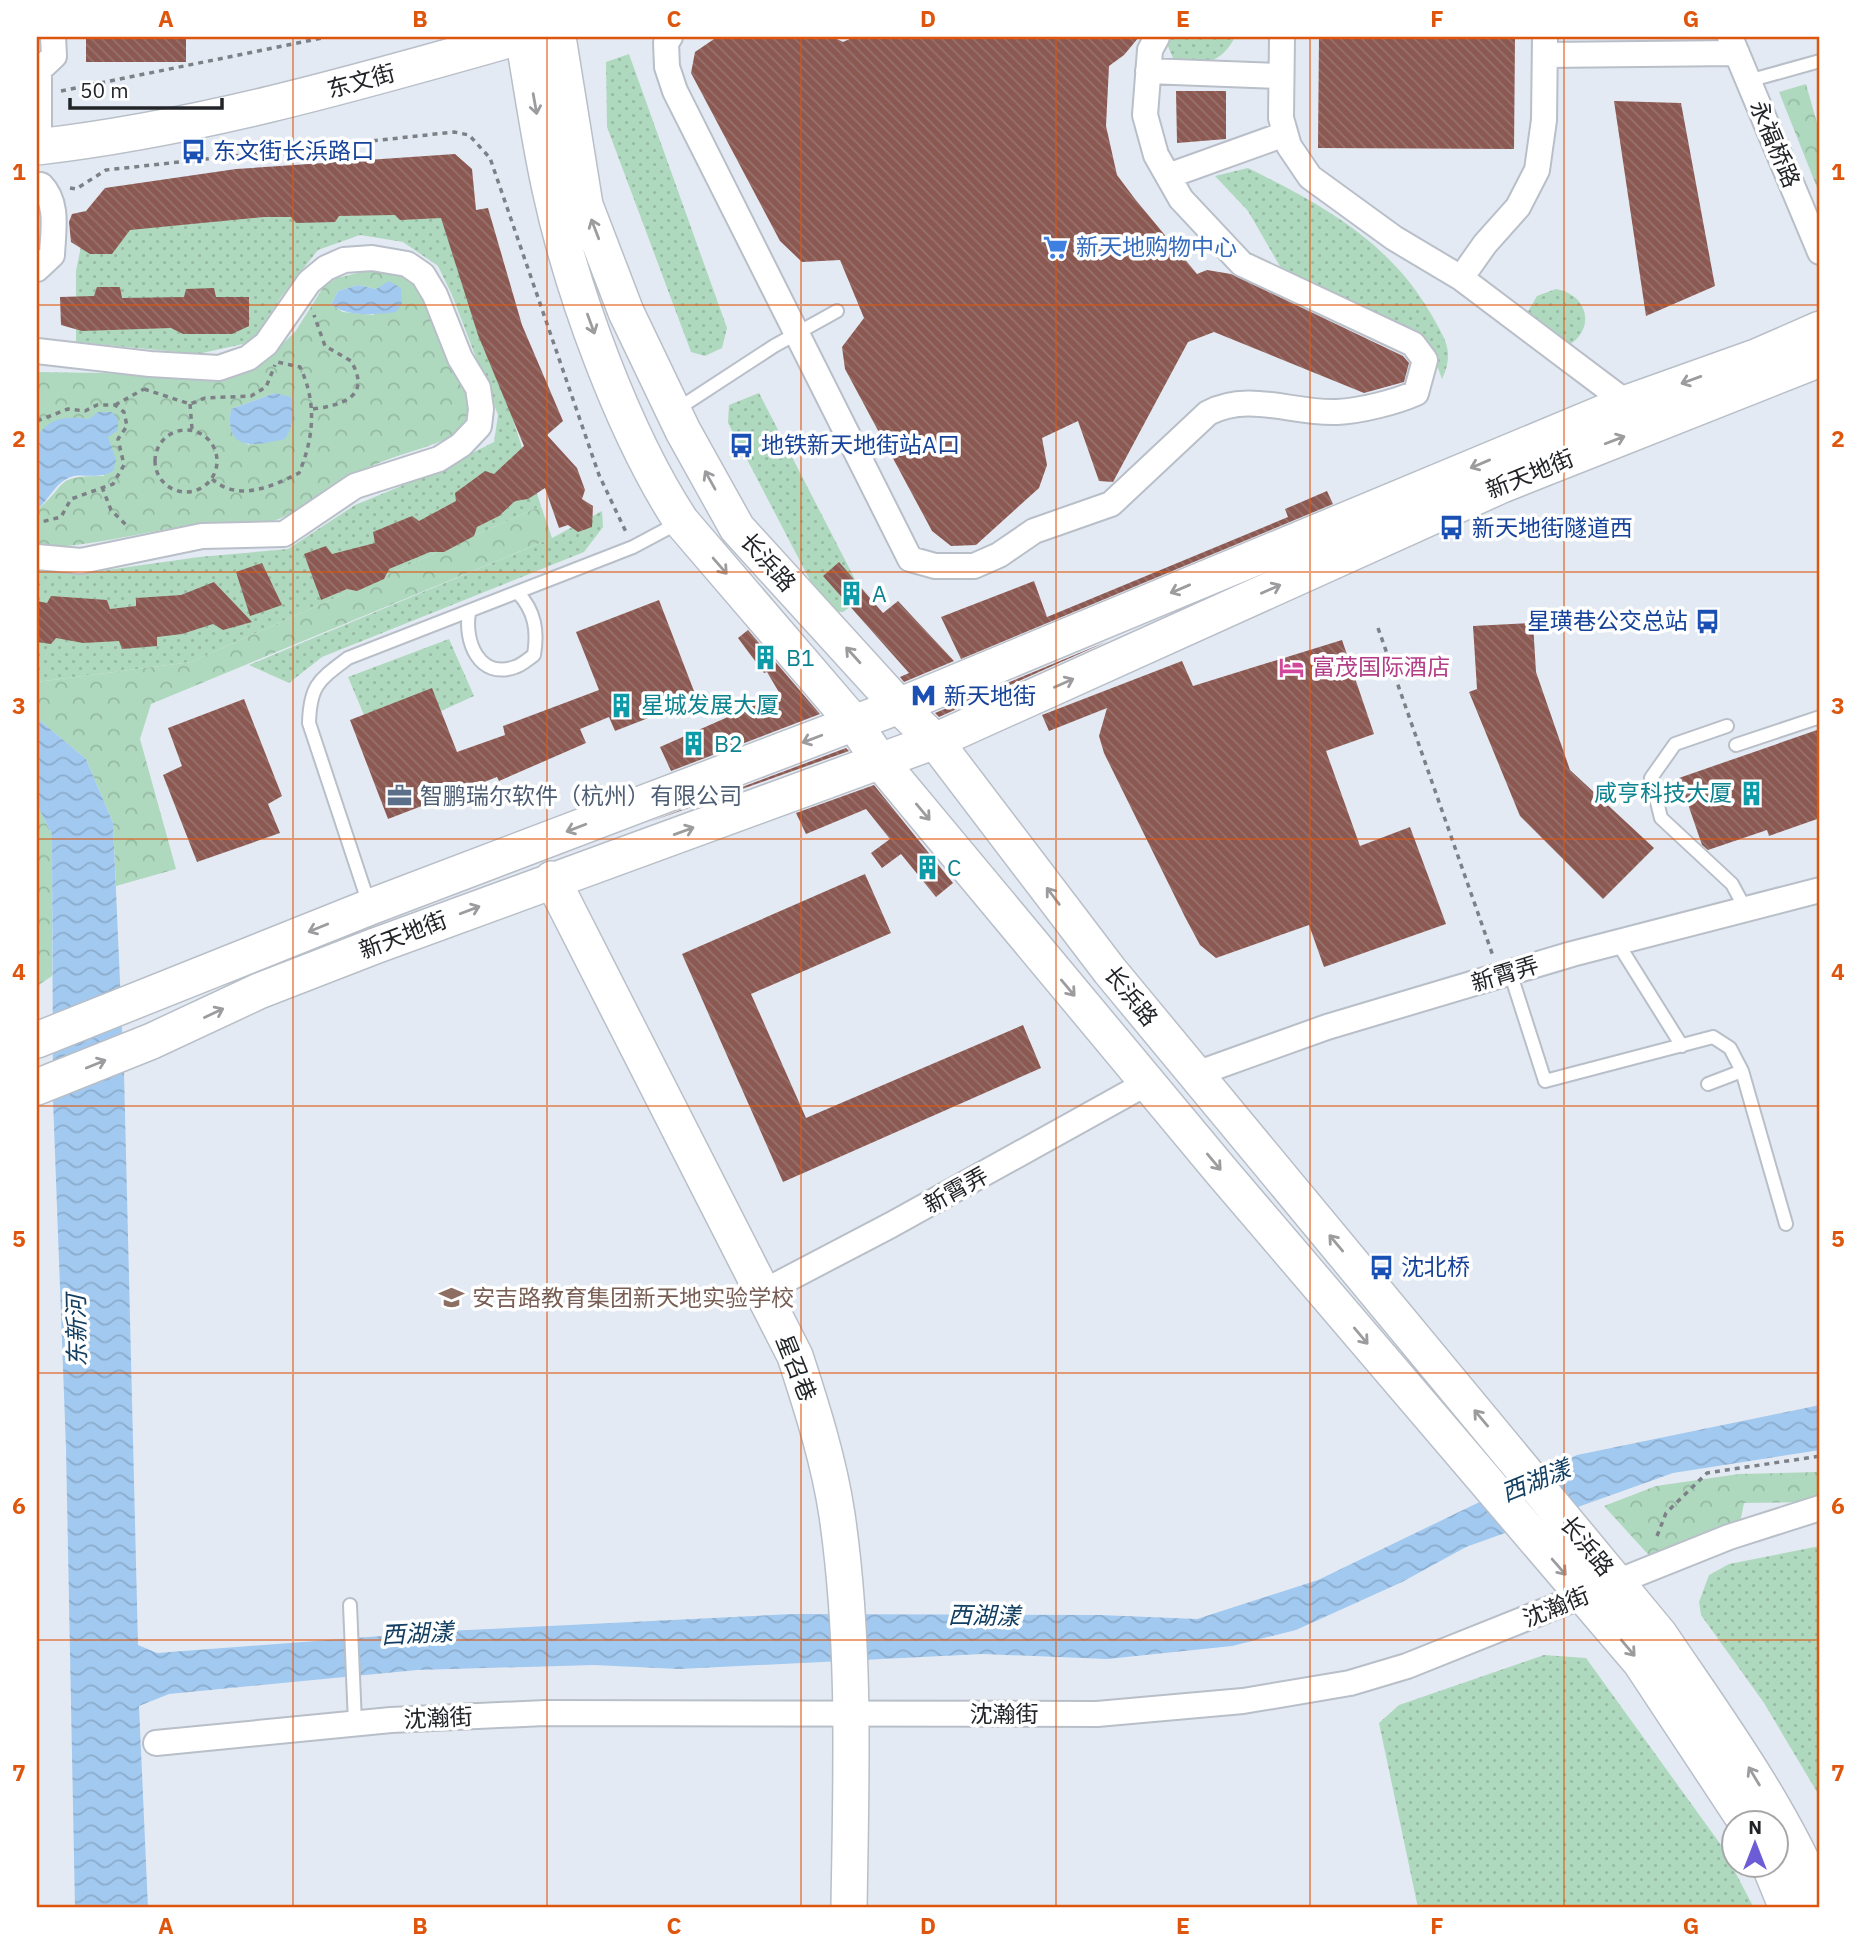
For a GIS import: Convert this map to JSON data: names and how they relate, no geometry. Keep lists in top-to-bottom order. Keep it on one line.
{"streets":{"main road":["东文街","新天地街","长浜路","星召巷"],"street":["永福桥路","新霄弄","沈瀚街"]},"crossings":[["东文街","长浜路"],["新天地街","长浜路"],["新天地街","星召巷"],["长浜路","新霄弄"],["长浜路","沈瀚街"],["新霄弄","星召巷"],["星召巷","沈瀚街"]],"water":["东新河","西湖漾"],"places":{"bus stop":["东文街长浜路口","地铁新天地街站A口","新天地街隧道西","星璜巷公交总站","沈北桥"],"supermarket":["新天地购物中心"],"building":["A","B1","星城发展大厦","B2","咸亨科技大厦","C"],"hotel":["富茂国际酒店"],"metro station":["新天地街"],"office":["智鹏瑞尔软件（杭州）有限公司"],"school or university":["安吉路教育集团新天地实验学校"]},"scale_bar":"50 m","north":"top","grid":{"columns":["A","B","C","D","E","F","G"],"rows":["1","2","3","4","5","6","7"]}}
